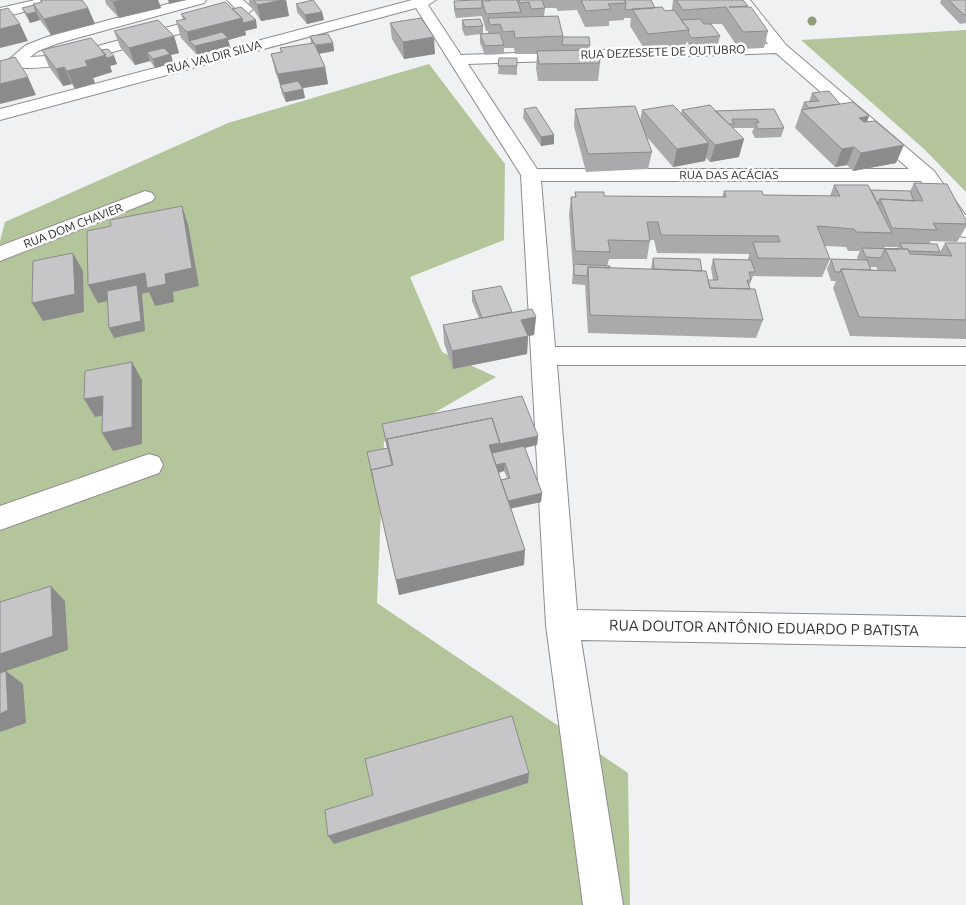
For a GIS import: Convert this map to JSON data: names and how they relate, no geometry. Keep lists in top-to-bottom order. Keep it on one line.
{"streets":{"street":["RUA DEZESSETE DE OUTUBRO","RUA VALDIR SILVA","RUA DAS ACÁCIAS","RUA DOM CHAVIER","RUA DOUTOR ANTÔNIO EDUARDO P BATISTA"]}}
